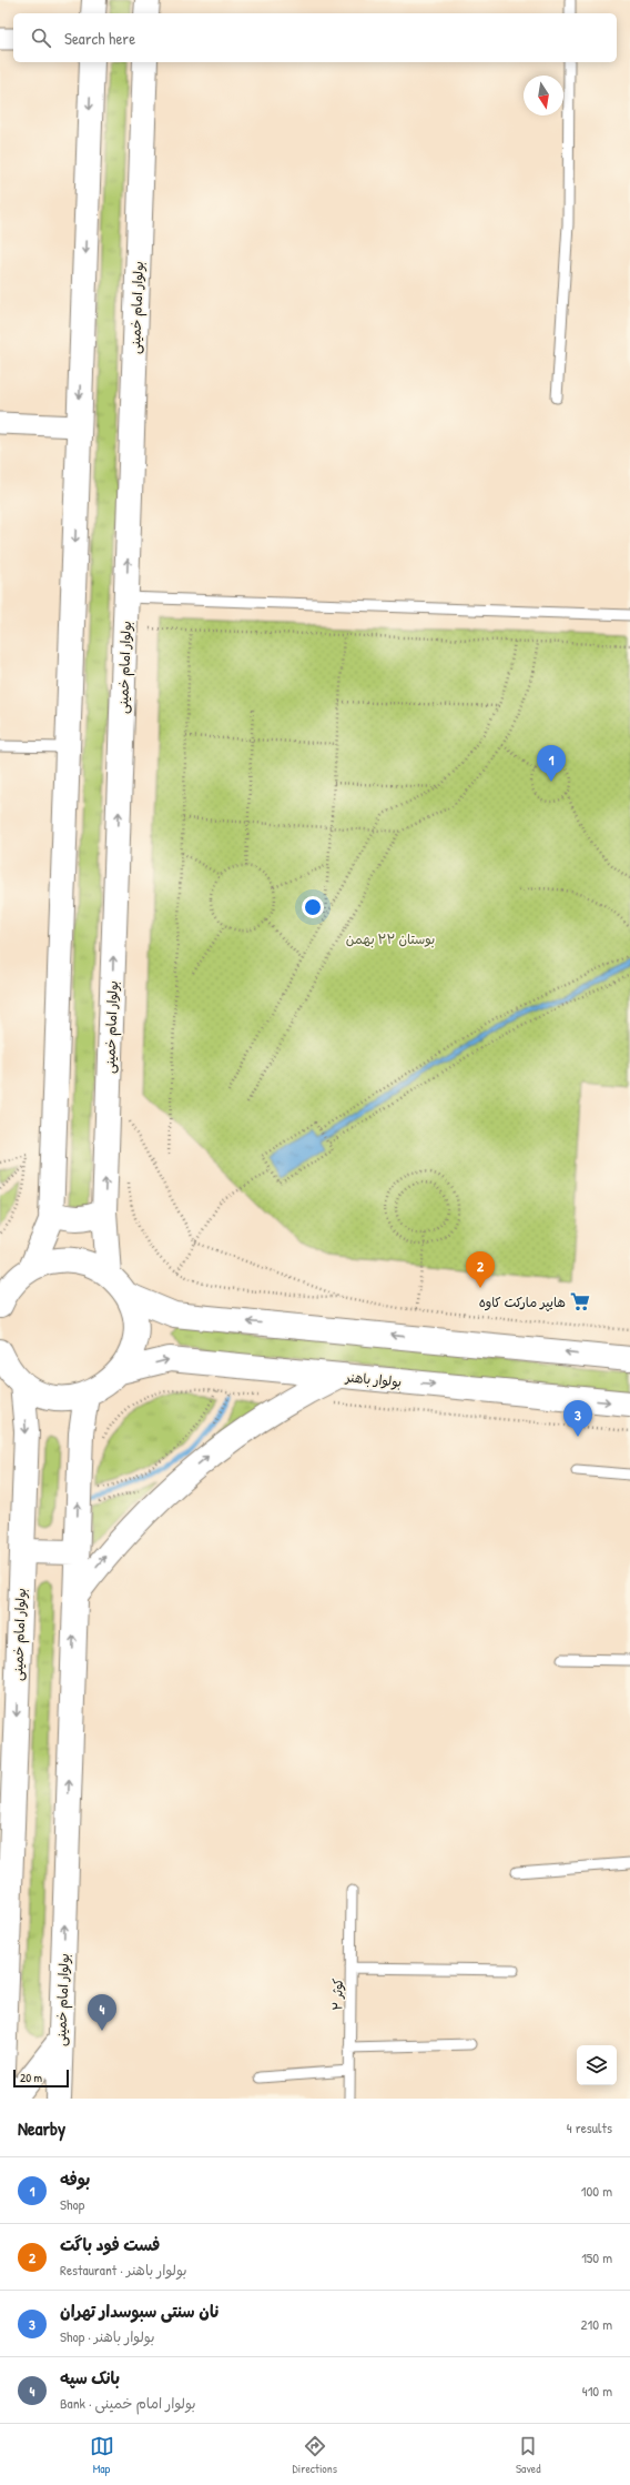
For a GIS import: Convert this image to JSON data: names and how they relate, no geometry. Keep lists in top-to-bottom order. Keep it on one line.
{"streets":{"main road":["بولوار امام خمینی","بولوار باهنر"],"lane":["کوثر ۲"]},"parks":["بوستان ۲۲ بهمن"],"places":{"supermarket":["هایپر مارکت کاوه"]},"scale_bar":"20 m","north":"bottom","page":{"search":"Search here","pins":["1","2","3","4"],"scale":"20 m","heading":["Nearby","4 results"],"list":[{"mark":"1","name":"بوفه","note":"Shop","value":"100 m"},{"mark":"2","name":"فست فود باگت","note":"Restaurant · بولوار باهنر","value":"150 m"},{"mark":"3","name":"نان سنتی سبوسدار تهران","note":"Shop · بولوار باهنر","value":"210 m"},{"mark":"4","name":"بانک سپه","note":"Bank · بولوار امام خمینی","value":"410 m"}],"nav":["Map","Directions","Saved"]}}
